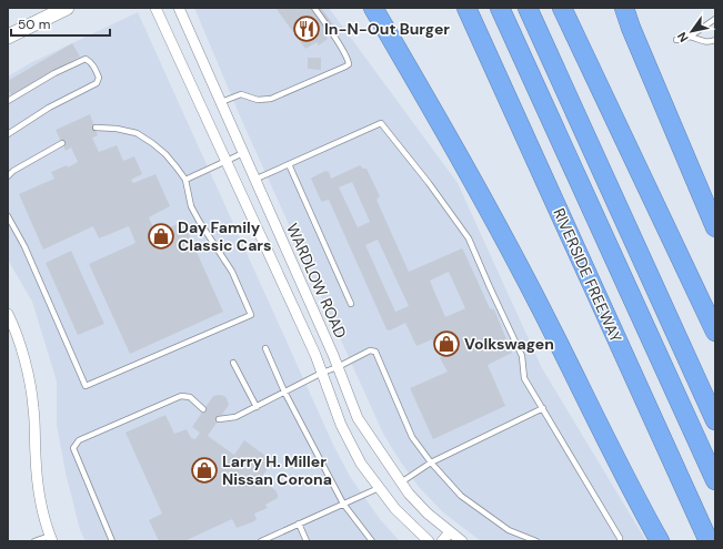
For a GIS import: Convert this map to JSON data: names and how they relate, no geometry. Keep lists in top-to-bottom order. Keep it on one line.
{"streets":{"highway":["RIVERSIDE FREEWAY"],"street":["WARDLOW ROAD"]},"places":{"restaurant":["In-N-Out Burger"],"shop":["Day Family Classic Cars","Volkswagen","Larry H. Miller Nissan Corona"]},"scale_bar":"50 m","north":"bottom left"}
